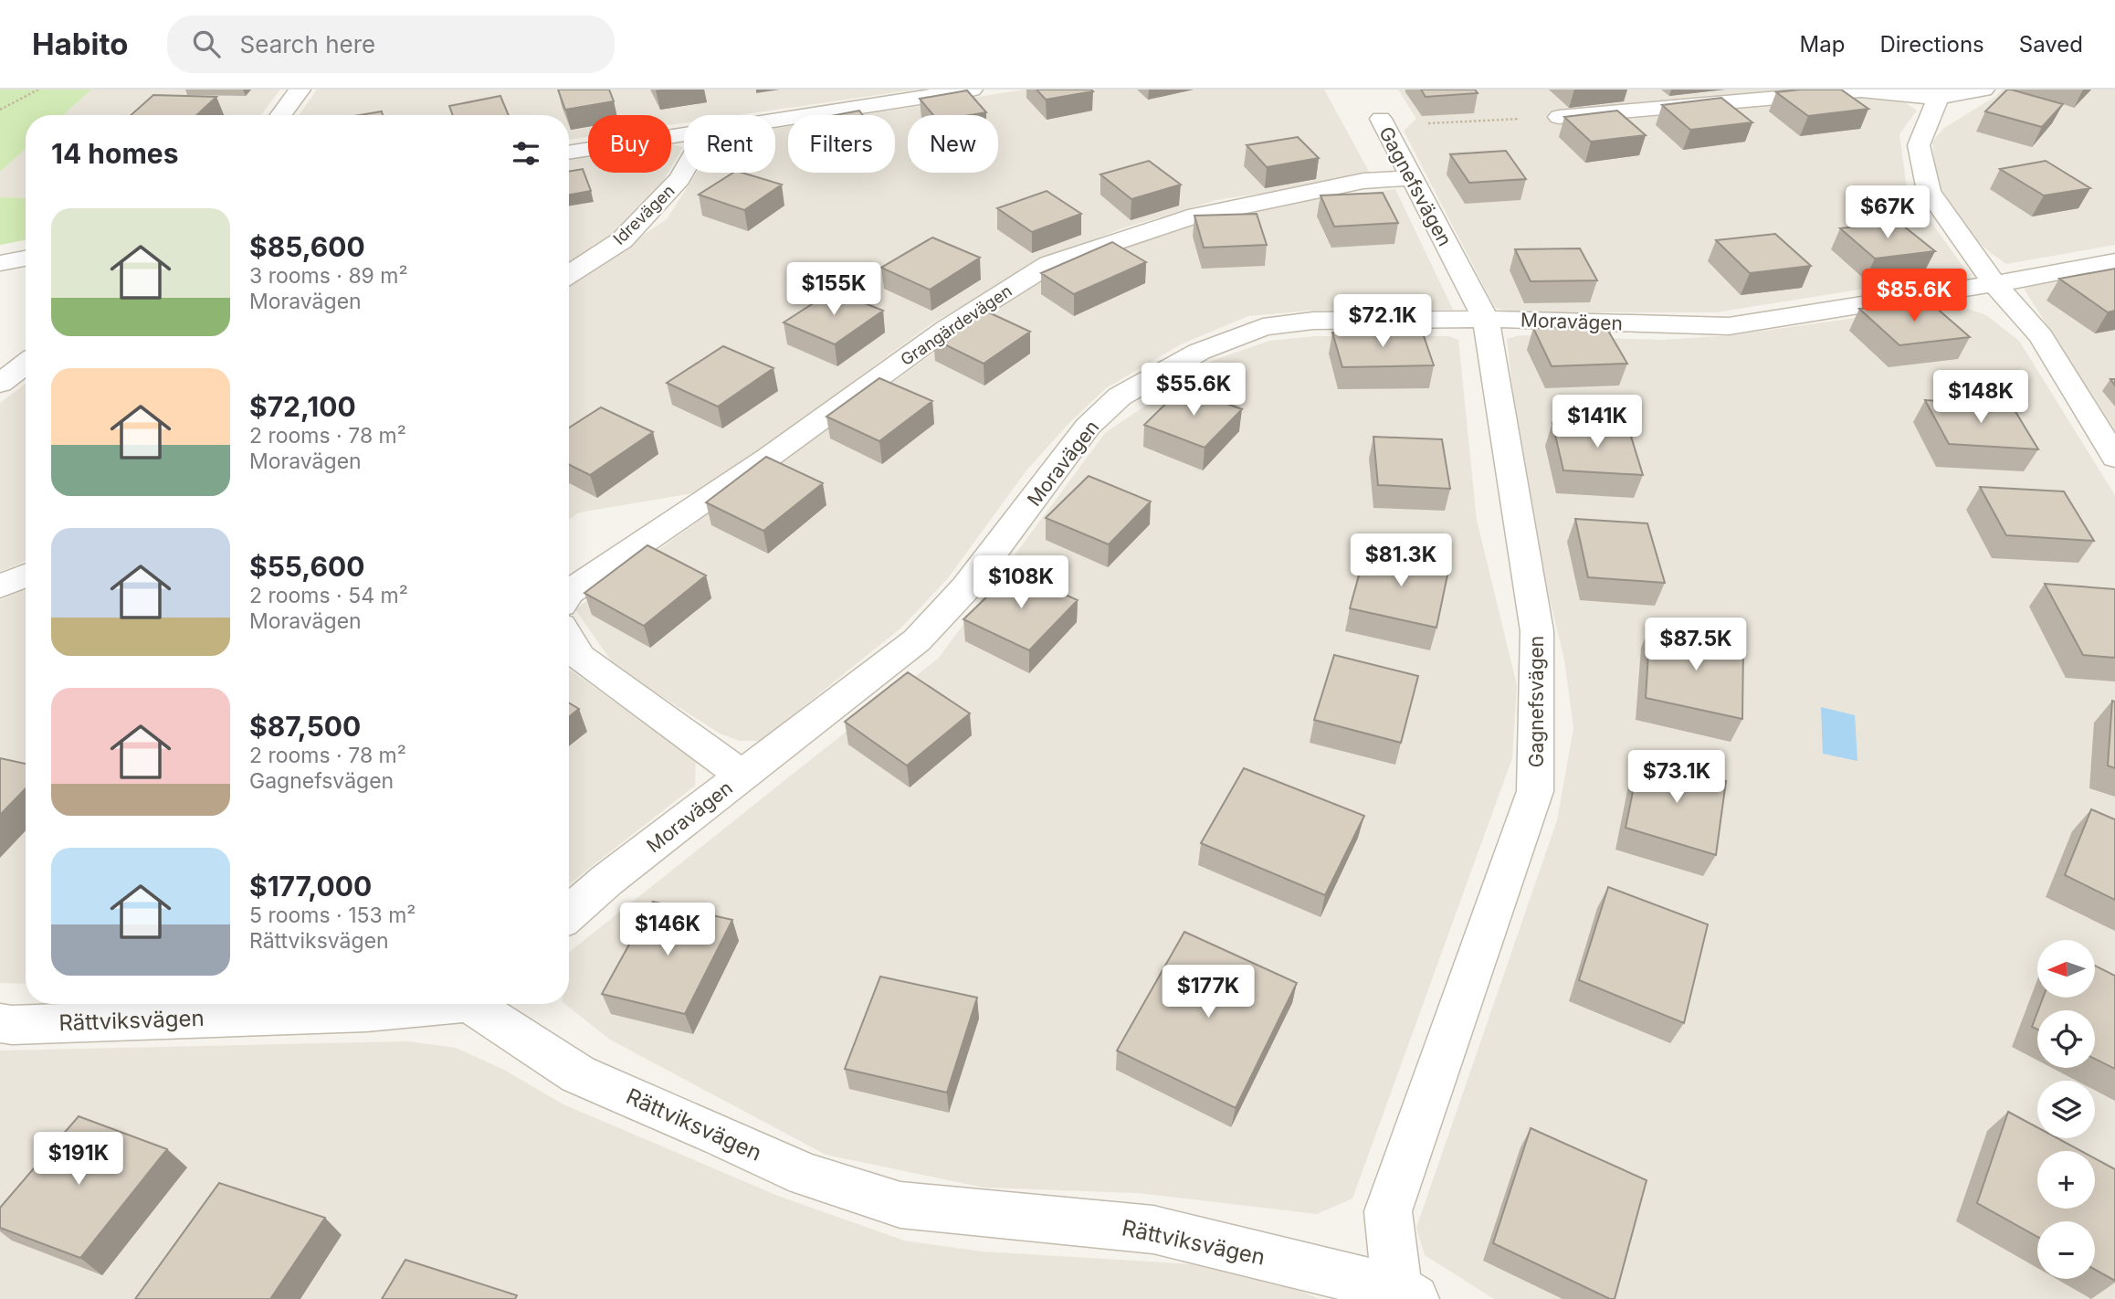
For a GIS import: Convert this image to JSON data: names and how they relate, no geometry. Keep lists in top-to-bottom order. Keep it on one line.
{"streets":{"street":["Gagnefsvägen","Idrevägen","Moravägen","Grangärdevägen","Rättviksvägen"]},"crossings":[["Gagnefsvägen","Moravägen"],["Gagnefsvägen","Grangärdevägen"],["Gagnefsvägen","Rättviksvägen"]],"north":"left","page":{"header":"Habito","search":"Search here","nav":["Map","Directions","Saved"],"chip":["Buy","Rent","Filters","New"],"heading":"14 homes","price":["$67K","$155K","$85.6K","$72.1K","$55.6K","$148K","$141K","$81.3K","$108K","$87.5K","$73.1K","$146K","$177K","$191K"],"list":[{"name":"$85,600","note":"3 rooms · 89 m² · Moravägen"},{"name":"$72,100","note":"2 rooms · 78 m² · Moravägen"},{"name":"$55,600","note":"2 rooms · 54 m² · Moravägen"},{"name":"$87,500","note":"2 rooms · 78 m² · Gagnefsvägen"},{"name":"$177,000","note":"5 rooms · 153 m² · Rättviksvägen"}],"map_buttons":["+","−"]}}
